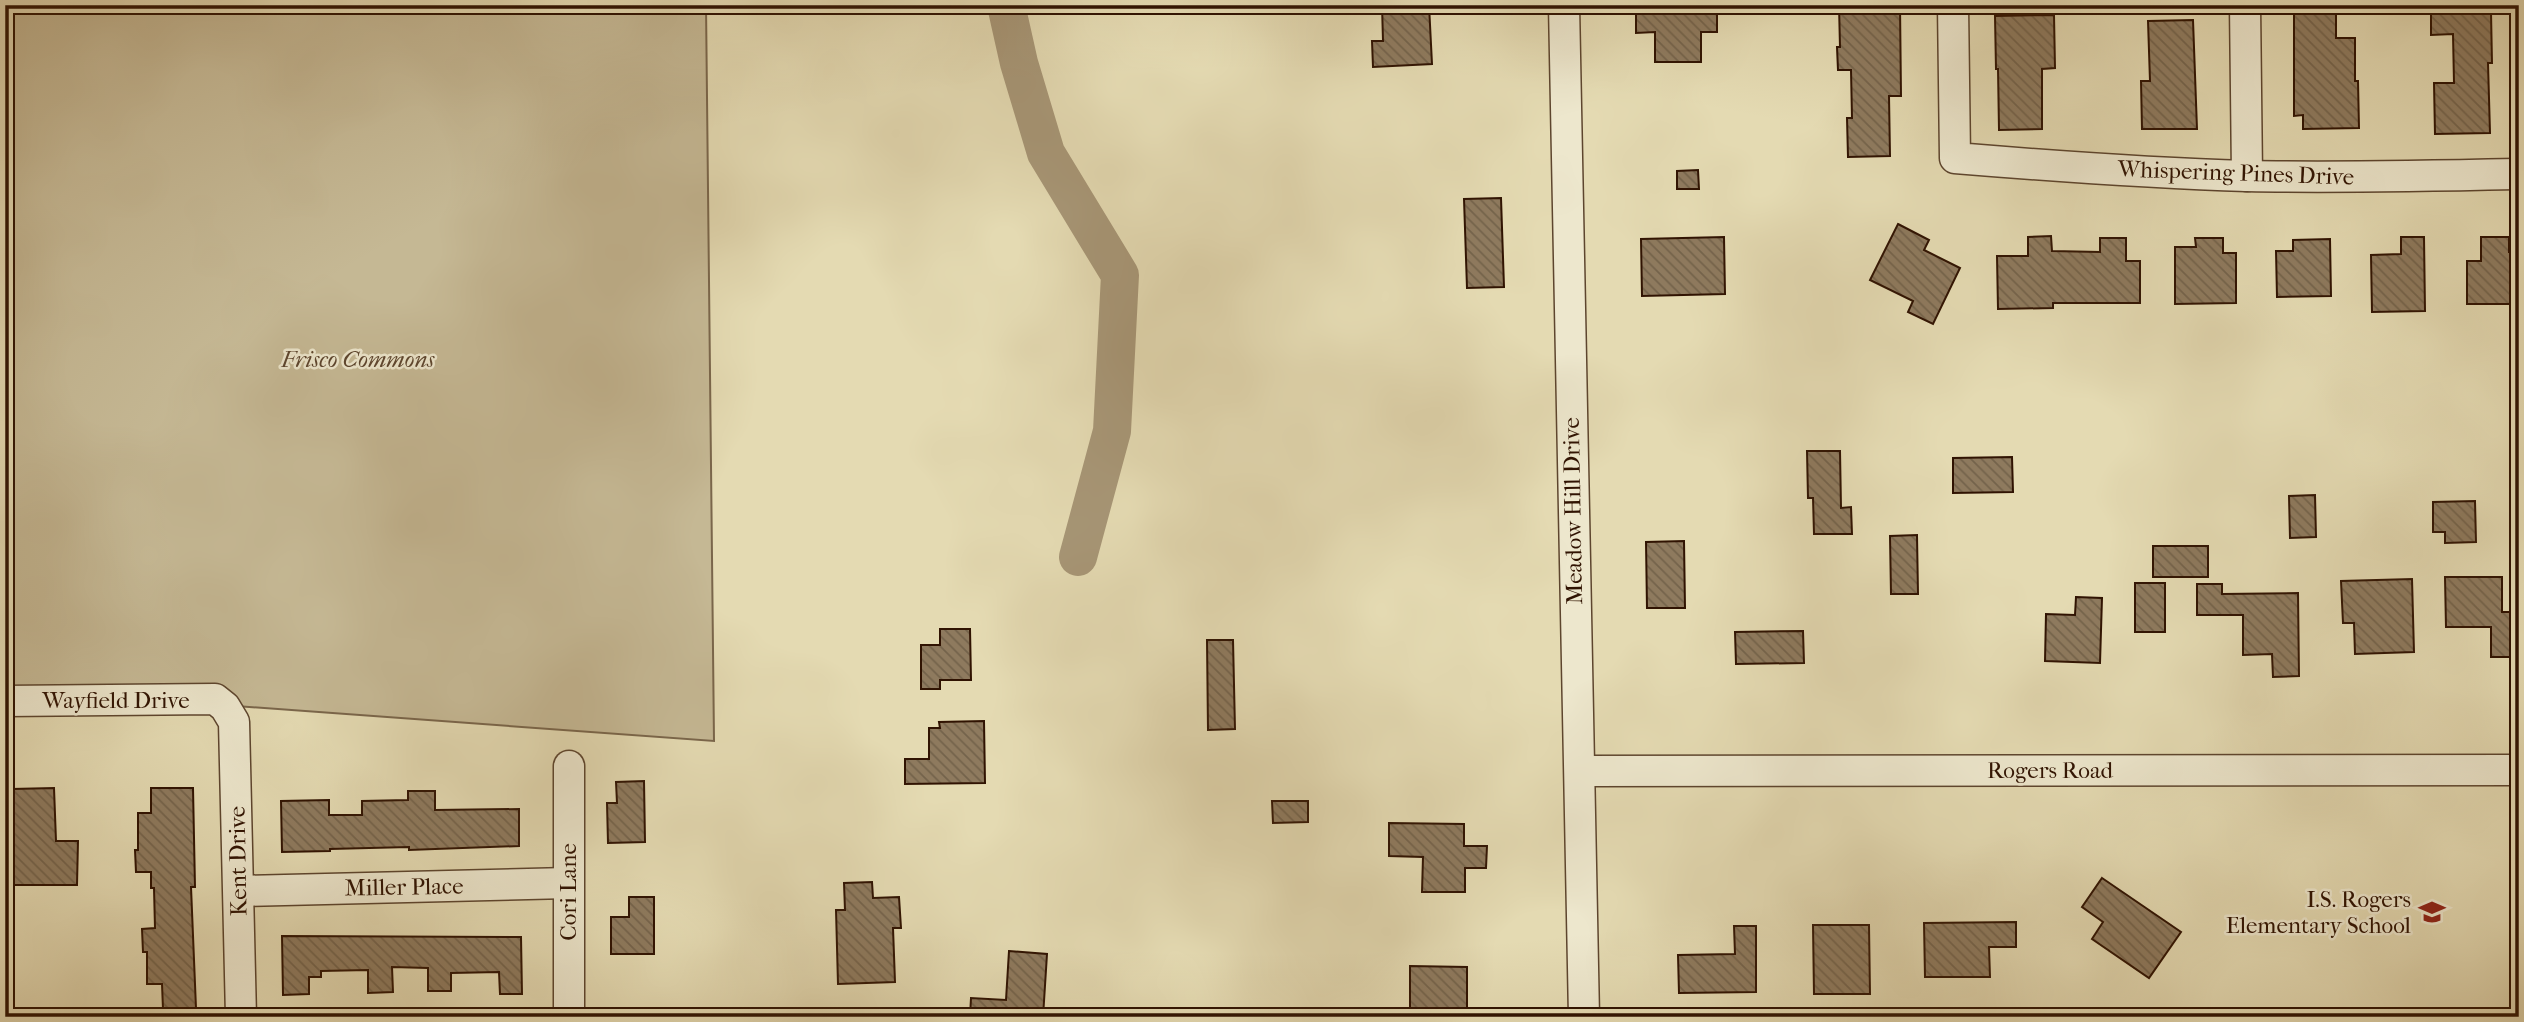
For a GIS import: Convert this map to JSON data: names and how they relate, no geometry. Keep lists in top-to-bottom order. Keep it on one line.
{"streets":{"street":["Whispering Pines Drive","Meadow Hill Drive","Wayfield Drive","Rogers Road","Kent Drive","Miller Place","Cori Lane"]},"crossings":[["Meadow Hill Drive","Rogers Road"],["Wayfield Drive","Kent Drive"],["Kent Drive","Miller Place"],["Miller Place","Cori Lane"]],"parks":["Frisco Commons"],"places":{"school or university":["I.S. Rogers Elementary School"]}}
